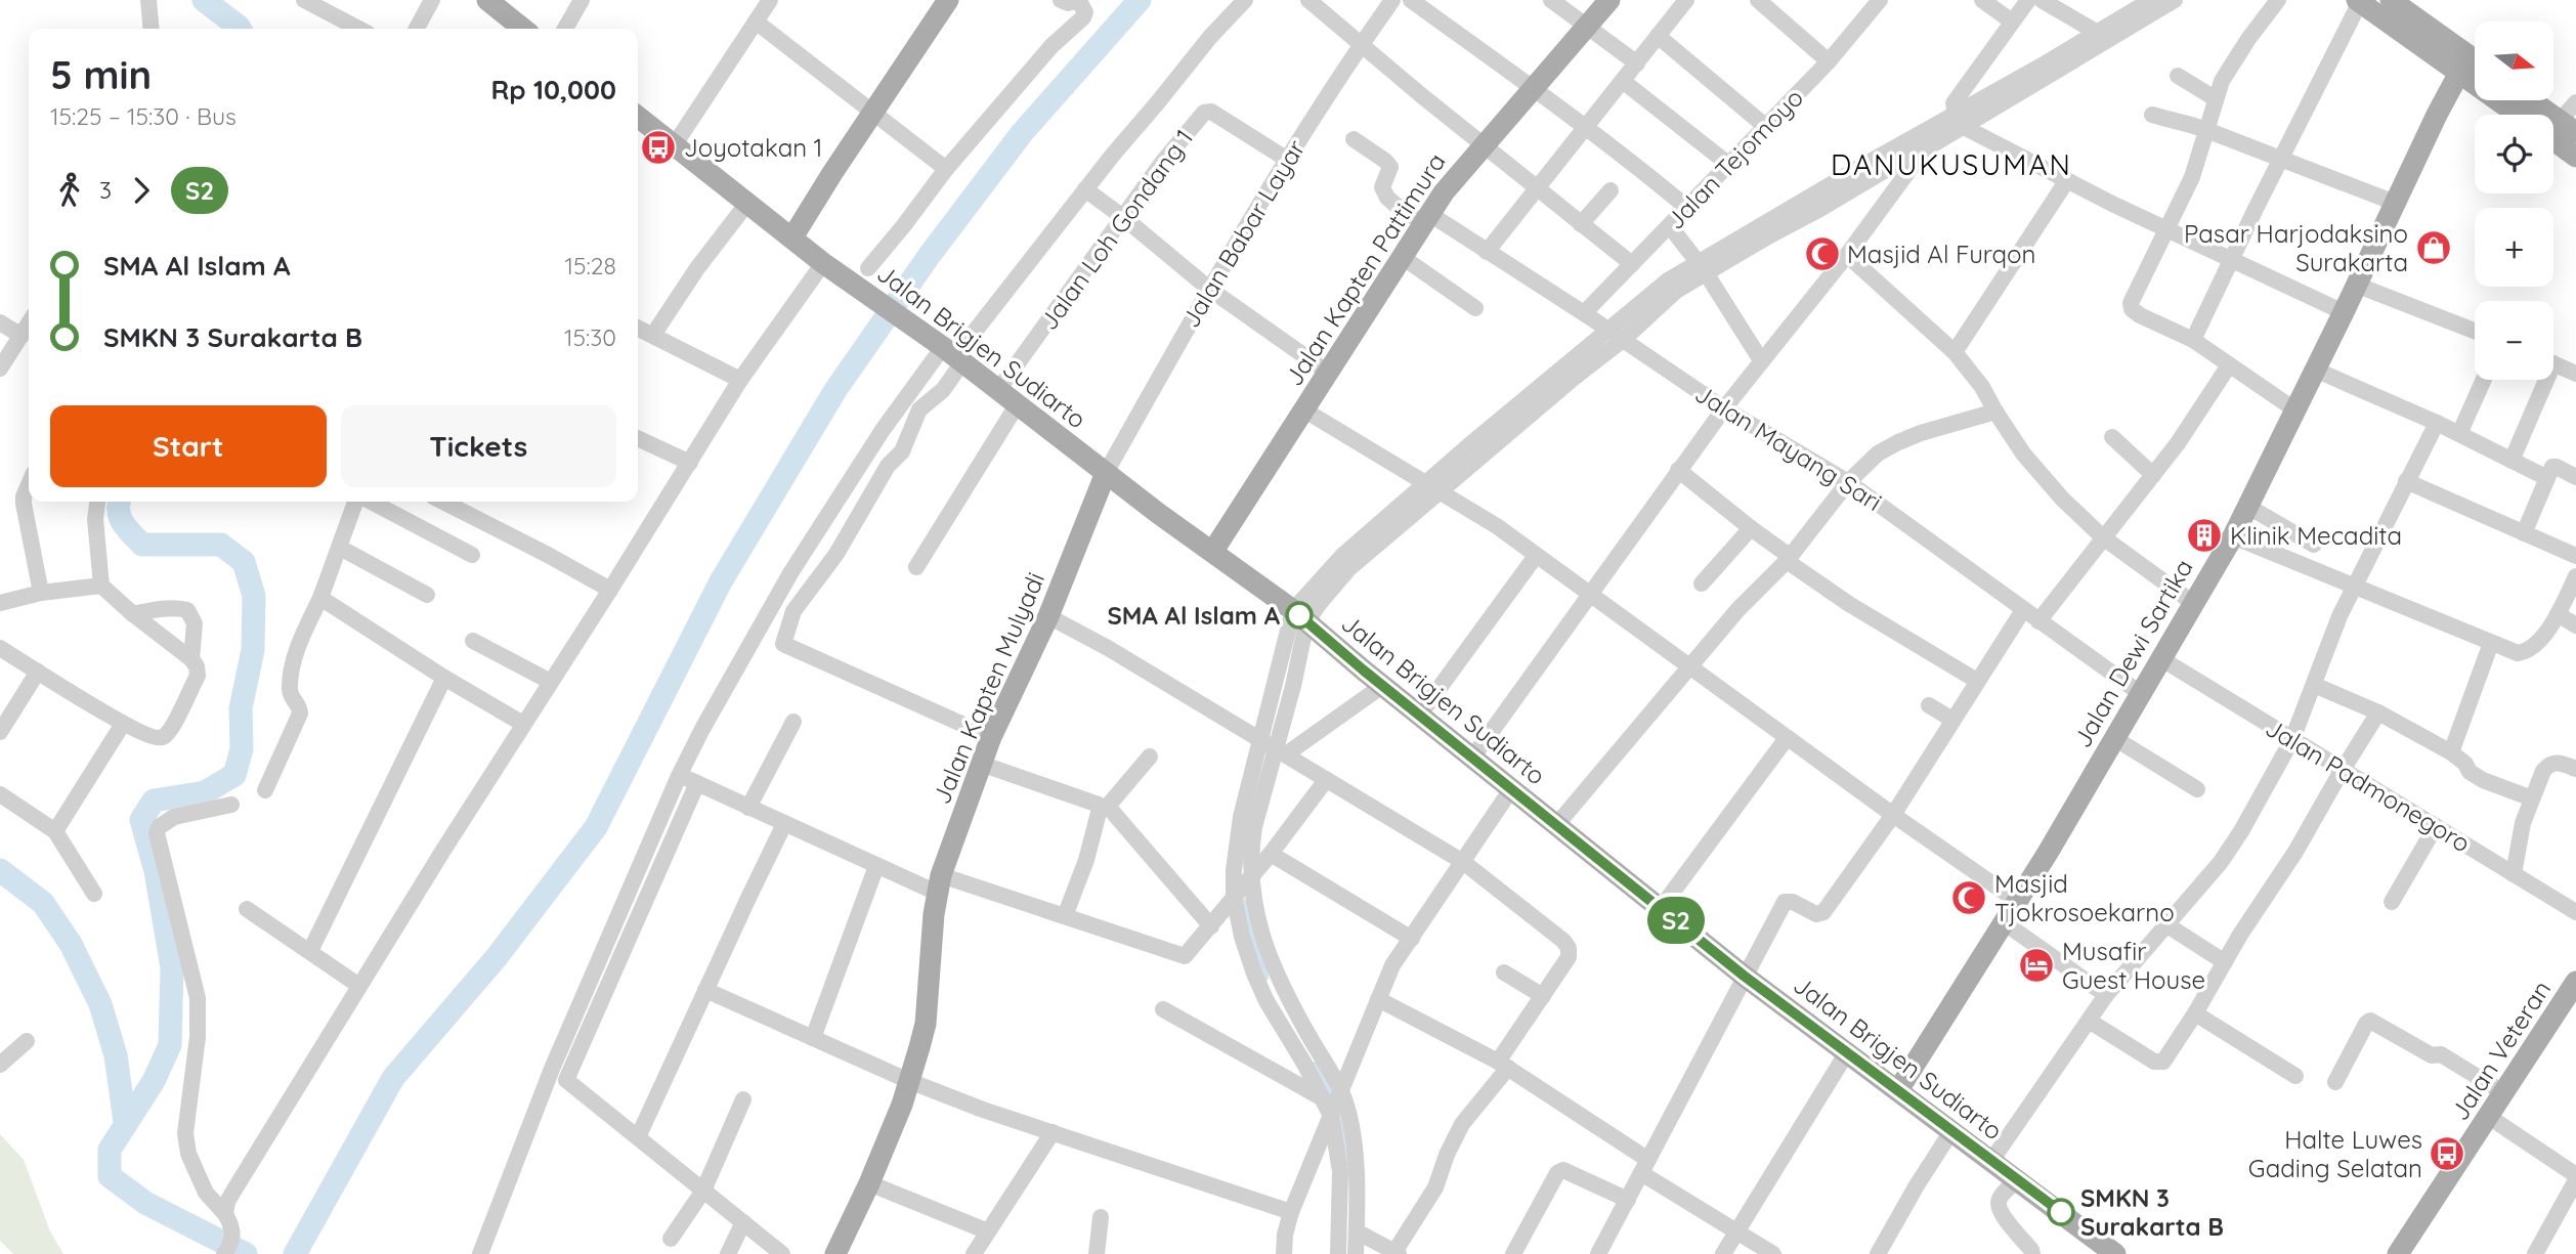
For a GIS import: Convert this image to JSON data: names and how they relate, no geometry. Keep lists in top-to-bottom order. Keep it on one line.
{"streets":{"main road":["Jalan Kapten Pattimura","Jalan Brigjen Sudiarto","Jalan Dewi Sartika","Jalan Kapten Mulyadi","Jalan Veteran"],"street":["Jalan Tejomoyo","Jalan Loh Gondang 1","Jalan Babar Layar","Jalan Mayang Sari","Jalan Padmonegoro"]},"crossings":[["Jalan Tejomoyo","Jalan Mayang Sari"],["Jalan Loh Gondang 1","Jalan Babar Layar"],["Jalan Loh Gondang 1","Jalan Brigjen Sudiarto"],["Jalan Babar Layar","Jalan Brigjen Sudiarto"],["Jalan Babar Layar","Jalan Kapten Mulyadi"],["Jalan Kapten Pattimura","Jalan Brigjen Sudiarto"],["Jalan Kapten Pattimura","Jalan Mayang Sari"],["Jalan Brigjen Sudiarto","Jalan Dewi Sartika"],["Jalan Brigjen Sudiarto","Jalan Kapten Mulyadi"],["Jalan Mayang Sari","Jalan Dewi Sartika"],["Jalan Dewi Sartika","Jalan Padmonegoro"]],"districts":["DANUKUSUMAN"],"places":{"bus stop":["Joyotakan 1","Halte Luwes Gading Selatan"],"shop":["Pasar Harjodaksino Surakarta"],"mosque":["Masjid Al Furqon","Masjid Tjokrosoekarno"],"building":["Klinik Mecadita"],"other":["SMA Al Islam A","SMKN 3 Surakarta B"],"hotel":["Musafir Guest House"]},"lines":["bus line S2"],"north":"right","page":{"on_map":"S2","map_buttons":["+","−"],"heading":["5 min","15:25 – 15:30 · Bus","Rp 10,000"],"legs":["3","S2"],"list":[{"name":"SMA Al Islam A","value":"15:28"},{"name":"SMKN 3 Surakarta B","value":"15:30"}],"buttons":["Start","Tickets"]}}
